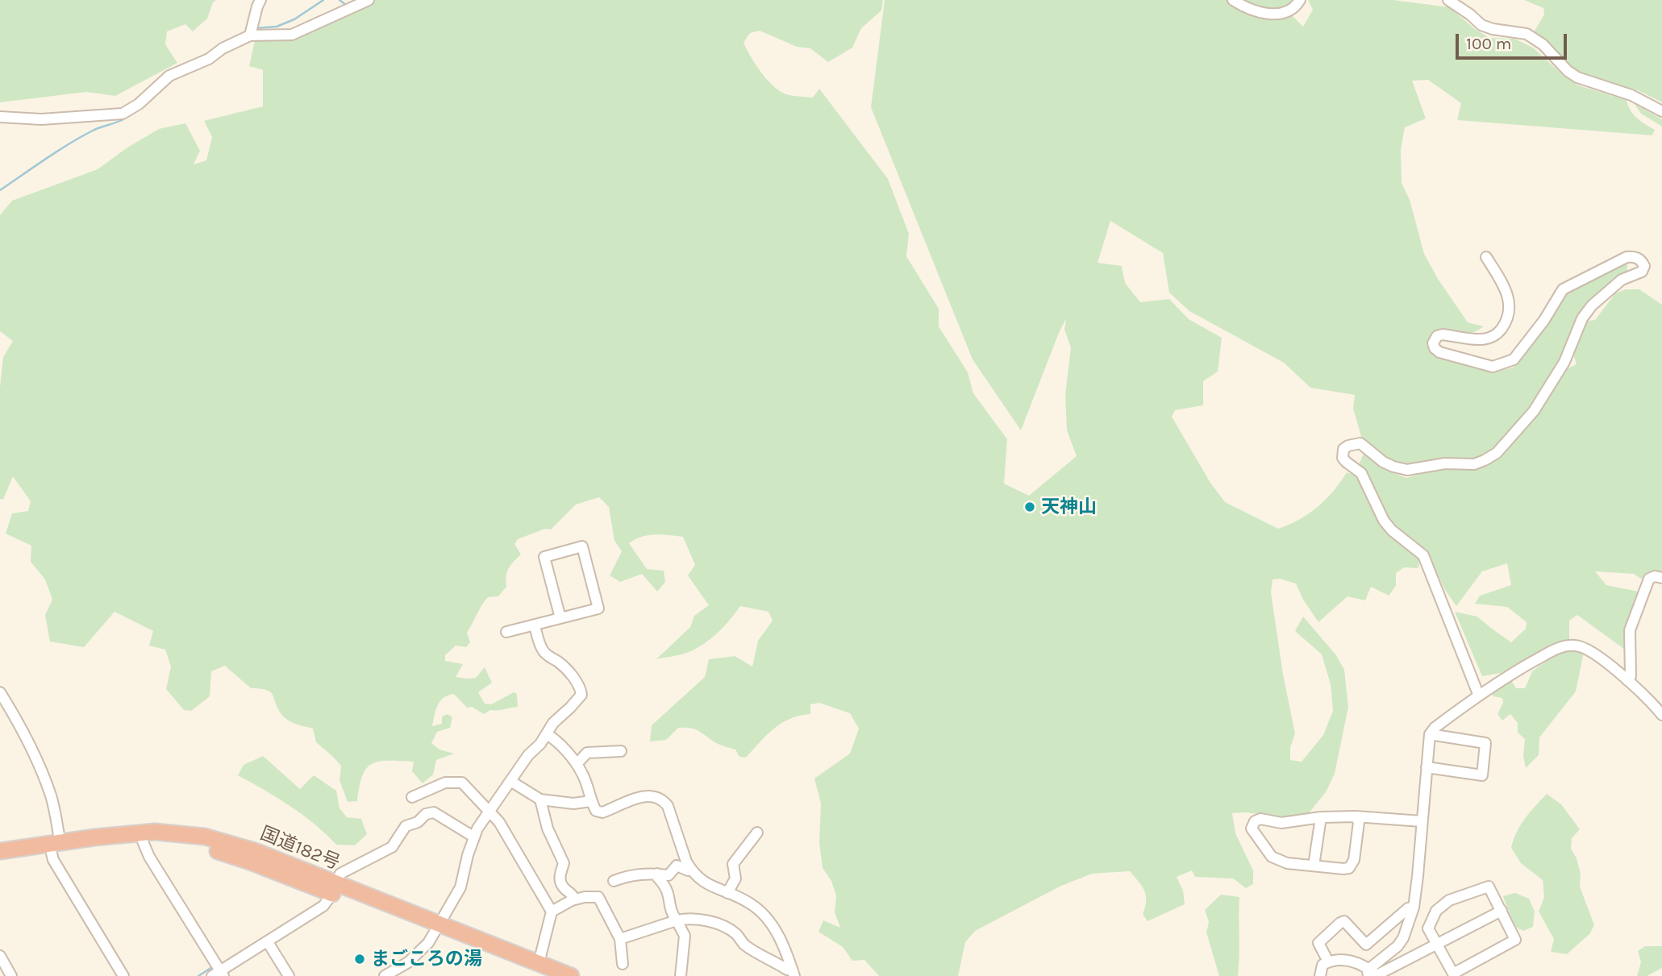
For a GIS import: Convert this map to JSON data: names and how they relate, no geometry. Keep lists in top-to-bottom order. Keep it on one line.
{"streets":{"highway":["国道182号"]},"places":["天神山","まごころの湯"],"scale_bar":"100 m"}
